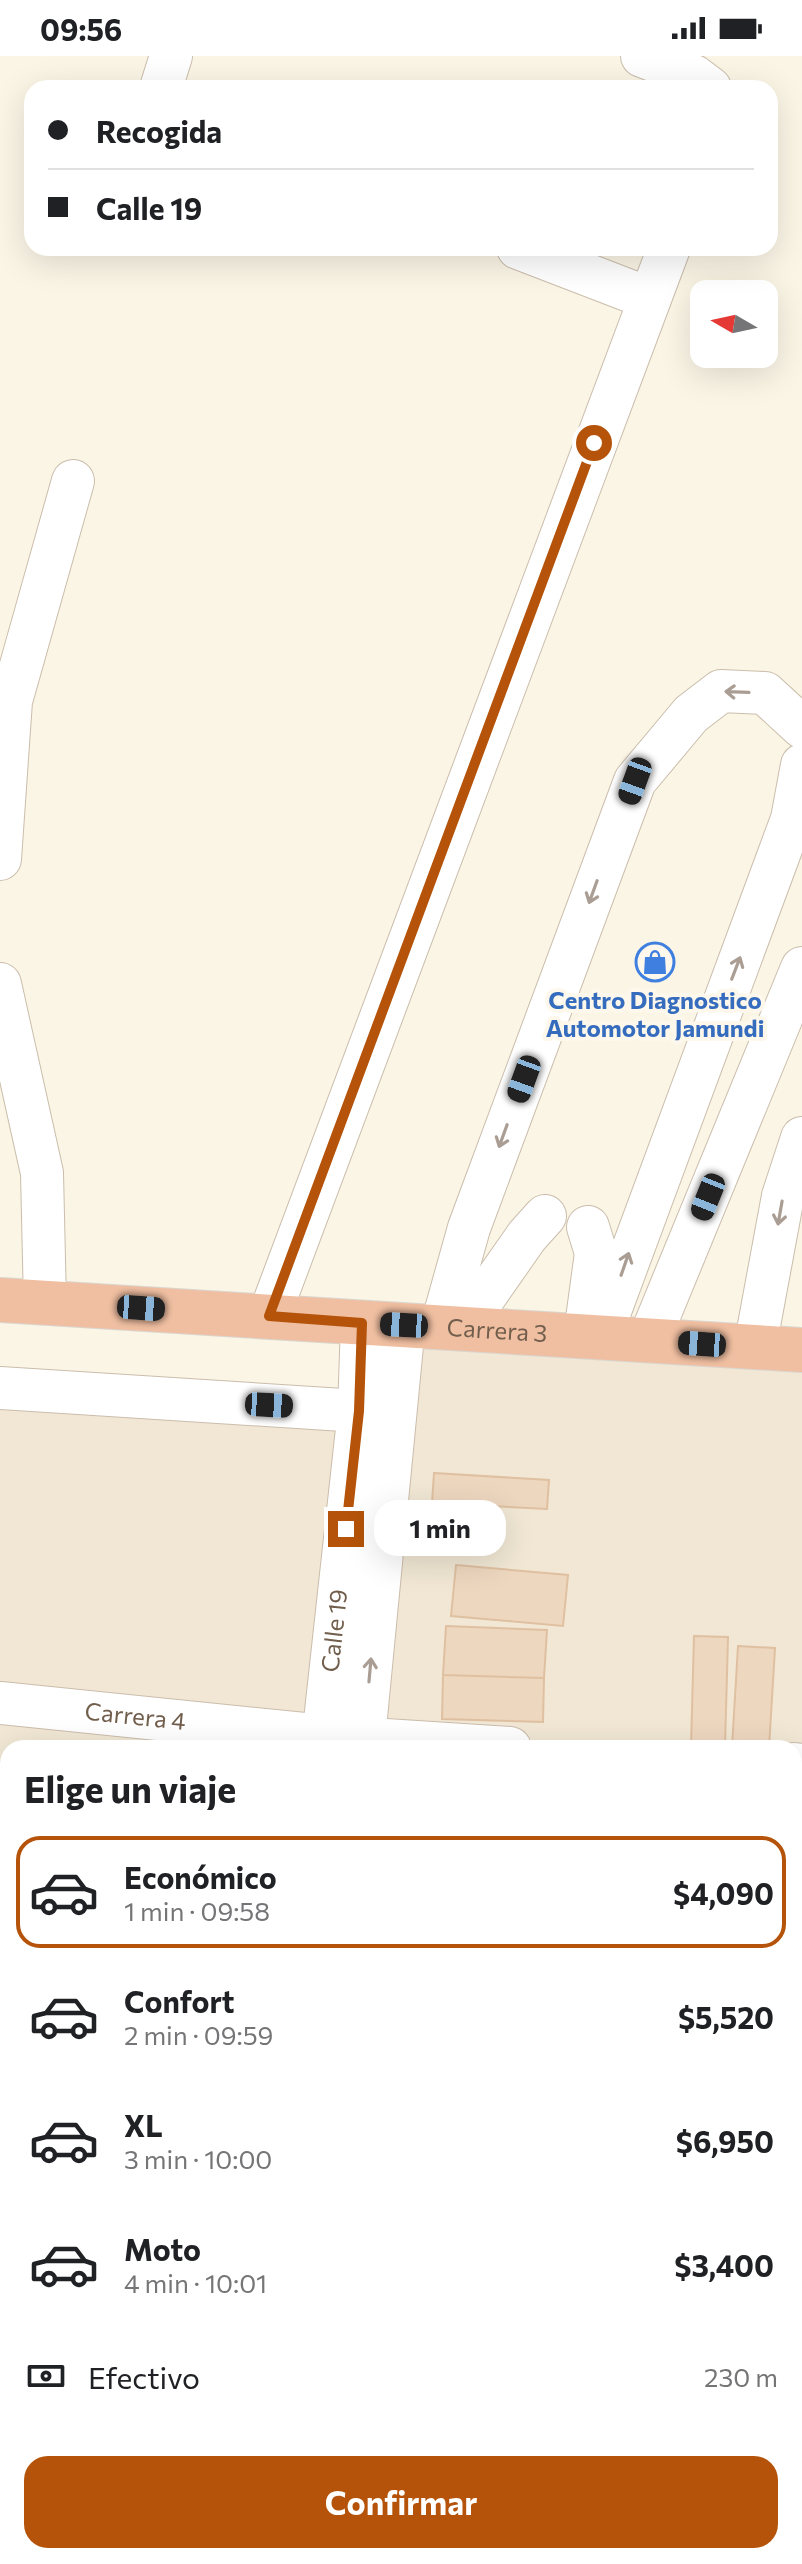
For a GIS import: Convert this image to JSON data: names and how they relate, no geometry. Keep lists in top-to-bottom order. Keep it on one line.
{"streets":{"highway":["Carrera 3"],"street":["Calle 19","Carrera 4"]},"crossings":[["Carrera 3","Calle 19"]],"places":{"shop":["Centro Diagnostico Automotor Jamundi"]},"north":"left","page":{"status":"09:56","banner":["Recogida","Calle 19"],"bubble":"1 min","heading":"Elige un viaje","list":[{"name":"Económico","note":"1 min · 09:58","value":"$4,090"},{"name":"Confort","note":"2 min · 09:59","value":"$5,520"},{"name":"XL","note":"3 min · 10:00","value":"$6,950"},{"name":"Moto","note":"4 min · 10:01","value":"$3,400"}],"pay":["Efectivo","230 m"],"buttons":"Confirmar"}}
